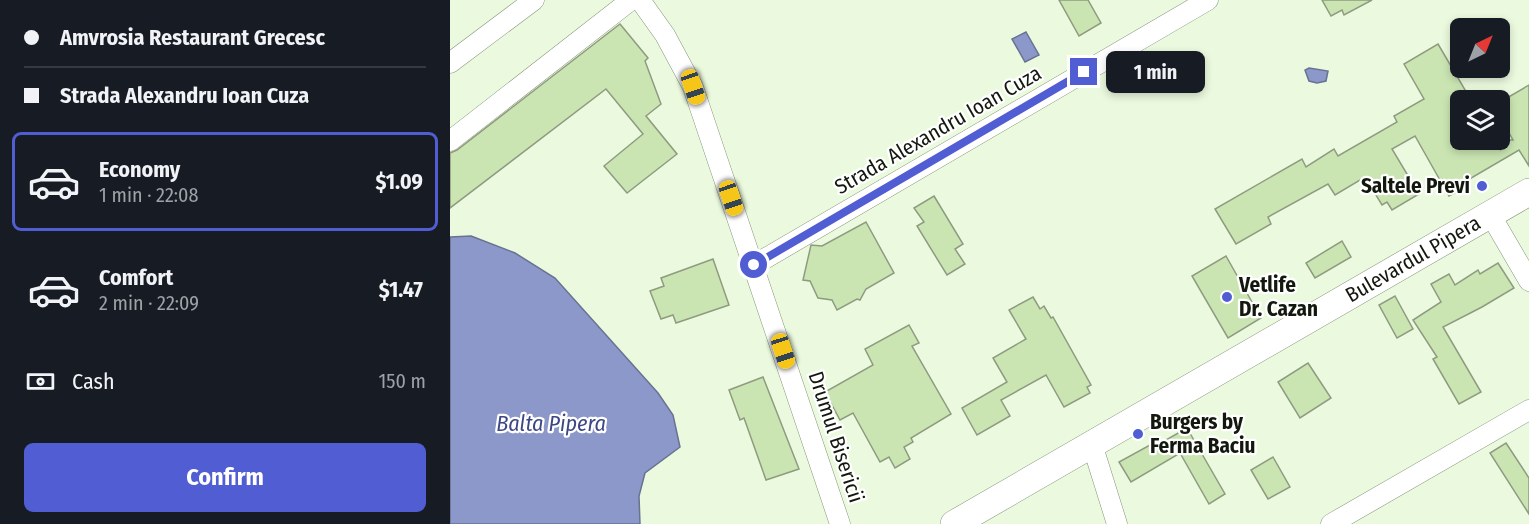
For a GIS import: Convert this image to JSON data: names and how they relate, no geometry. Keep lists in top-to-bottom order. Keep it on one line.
{"streets":{"main road":["Bulevardul Pipera"],"street":["Strada Alexandru Ioan Cuza","Drumul Bisericii"]},"crossings":[["Strada Alexandru Ioan Cuza","Drumul Bisericii"]],"water":["Balta Pipera"],"places":["Saltele Previ","Vetlife Dr. Cazan","Burgers by Ferma Baciu"],"north":"top right","page":{"banner":["Amvrosia Restaurant Grecesc","Strada Alexandru Ioan Cuza"],"bubble":"1 min","list":[{"name":"Economy","note":"1 min · 22:08","value":"$1.09"},{"name":"Comfort","note":"2 min · 22:09","value":"$1.47"}],"pay":["Cash","150 m"],"buttons":"Confirm"}}
